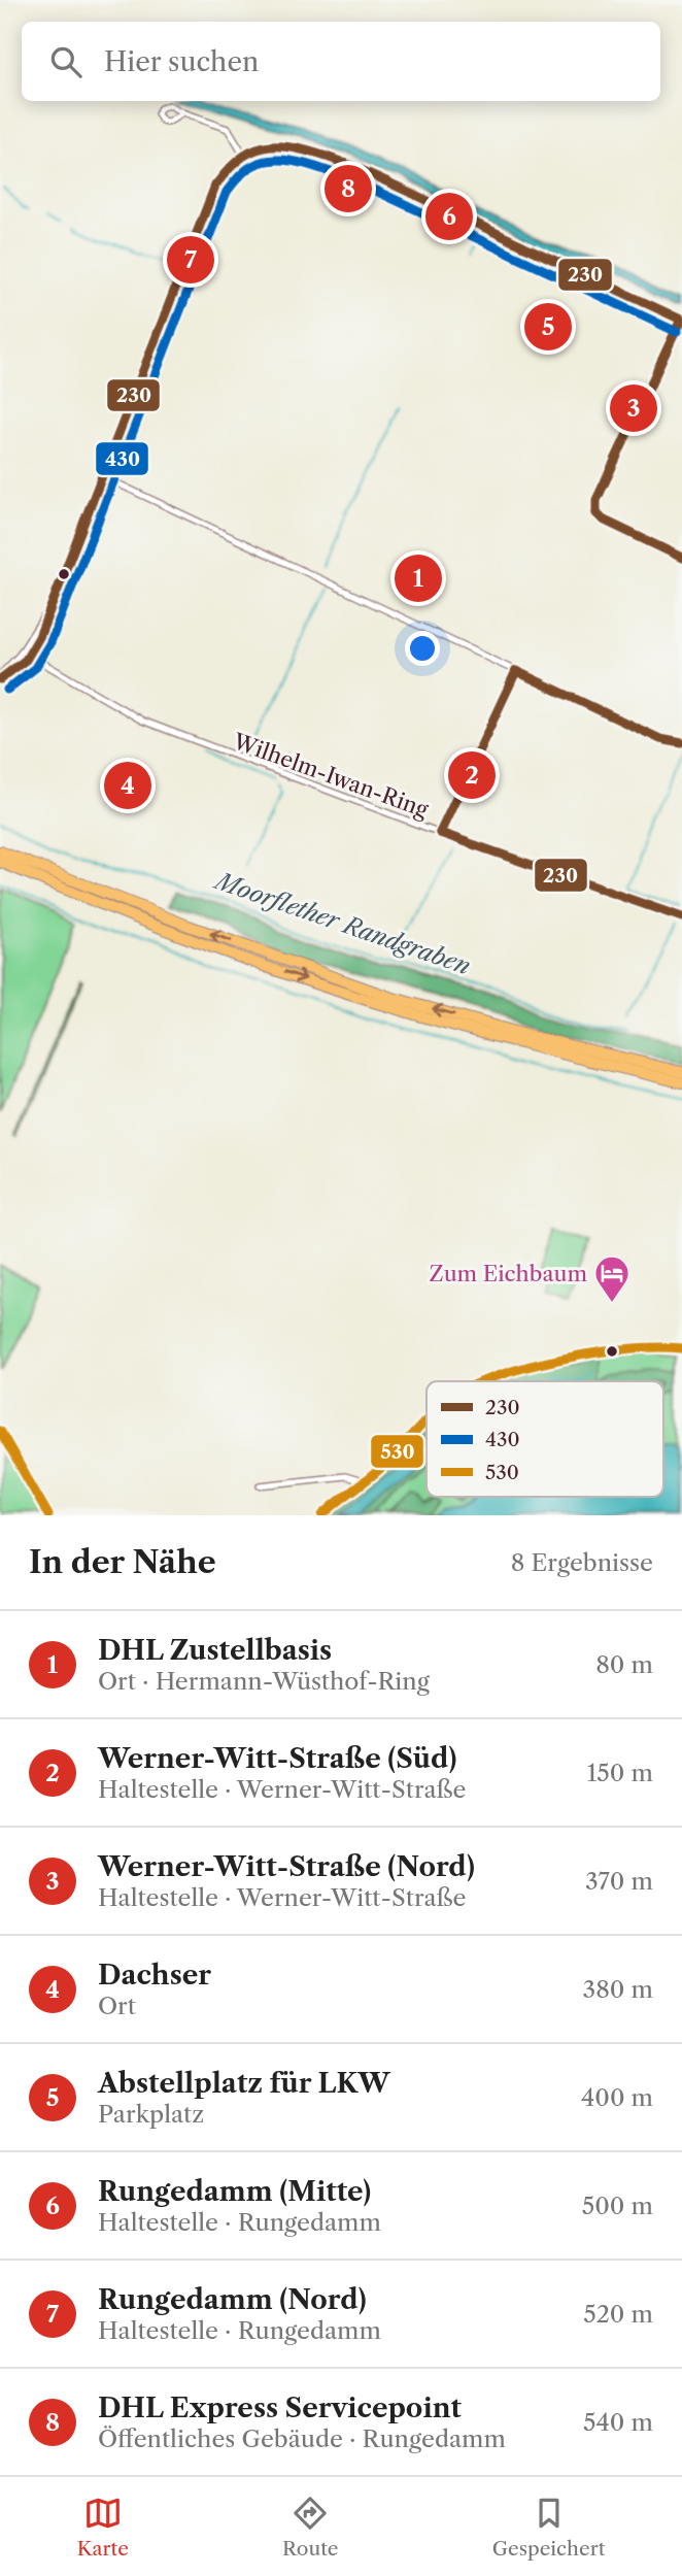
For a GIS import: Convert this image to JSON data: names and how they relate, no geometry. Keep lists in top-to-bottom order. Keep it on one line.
{"streets":{"street":["Wilhelm-Iwan-Ring"]},"water":["Moorflether Randgraben"],"places":{"hotel":["Zum Eichbaum"]},"lines":["transit line 230","transit line 430","transit line 530"],"legend":["230","430","530"],"page":{"search":"Hier suchen","pins":["8","6","7","5","3","1","2","4"],"heading":["In der Nähe","8 Ergebnisse"],"list":[{"mark":"1","name":"DHL Zustellbasis","note":"Ort · Hermann-Wüsthof-Ring","value":"80 m"},{"mark":"2","name":"Werner-Witt-Straße (Süd)","note":"Haltestelle · Werner-Witt-Straße","value":"150 m"},{"mark":"3","name":"Werner-Witt-Straße (Nord)","note":"Haltestelle · Werner-Witt-Straße","value":"370 m"},{"mark":"4","name":"Dachser","note":"Ort","value":"380 m"},{"mark":"5","name":"Abstellplatz für LKW","note":"Parkplatz","value":"400 m"},{"mark":"6","name":"Rungedamm (Mitte)","note":"Haltestelle · Rungedamm","value":"500 m"},{"mark":"7","name":"Rungedamm (Nord)","note":"Haltestelle · Rungedamm","value":"520 m"},{"mark":"8","name":"DHL Express Servicepoint","note":"Öffentliches Gebäude · Rungedamm","value":"540 m"}],"nav":["Karte","Route","Gespeichert"]}}
